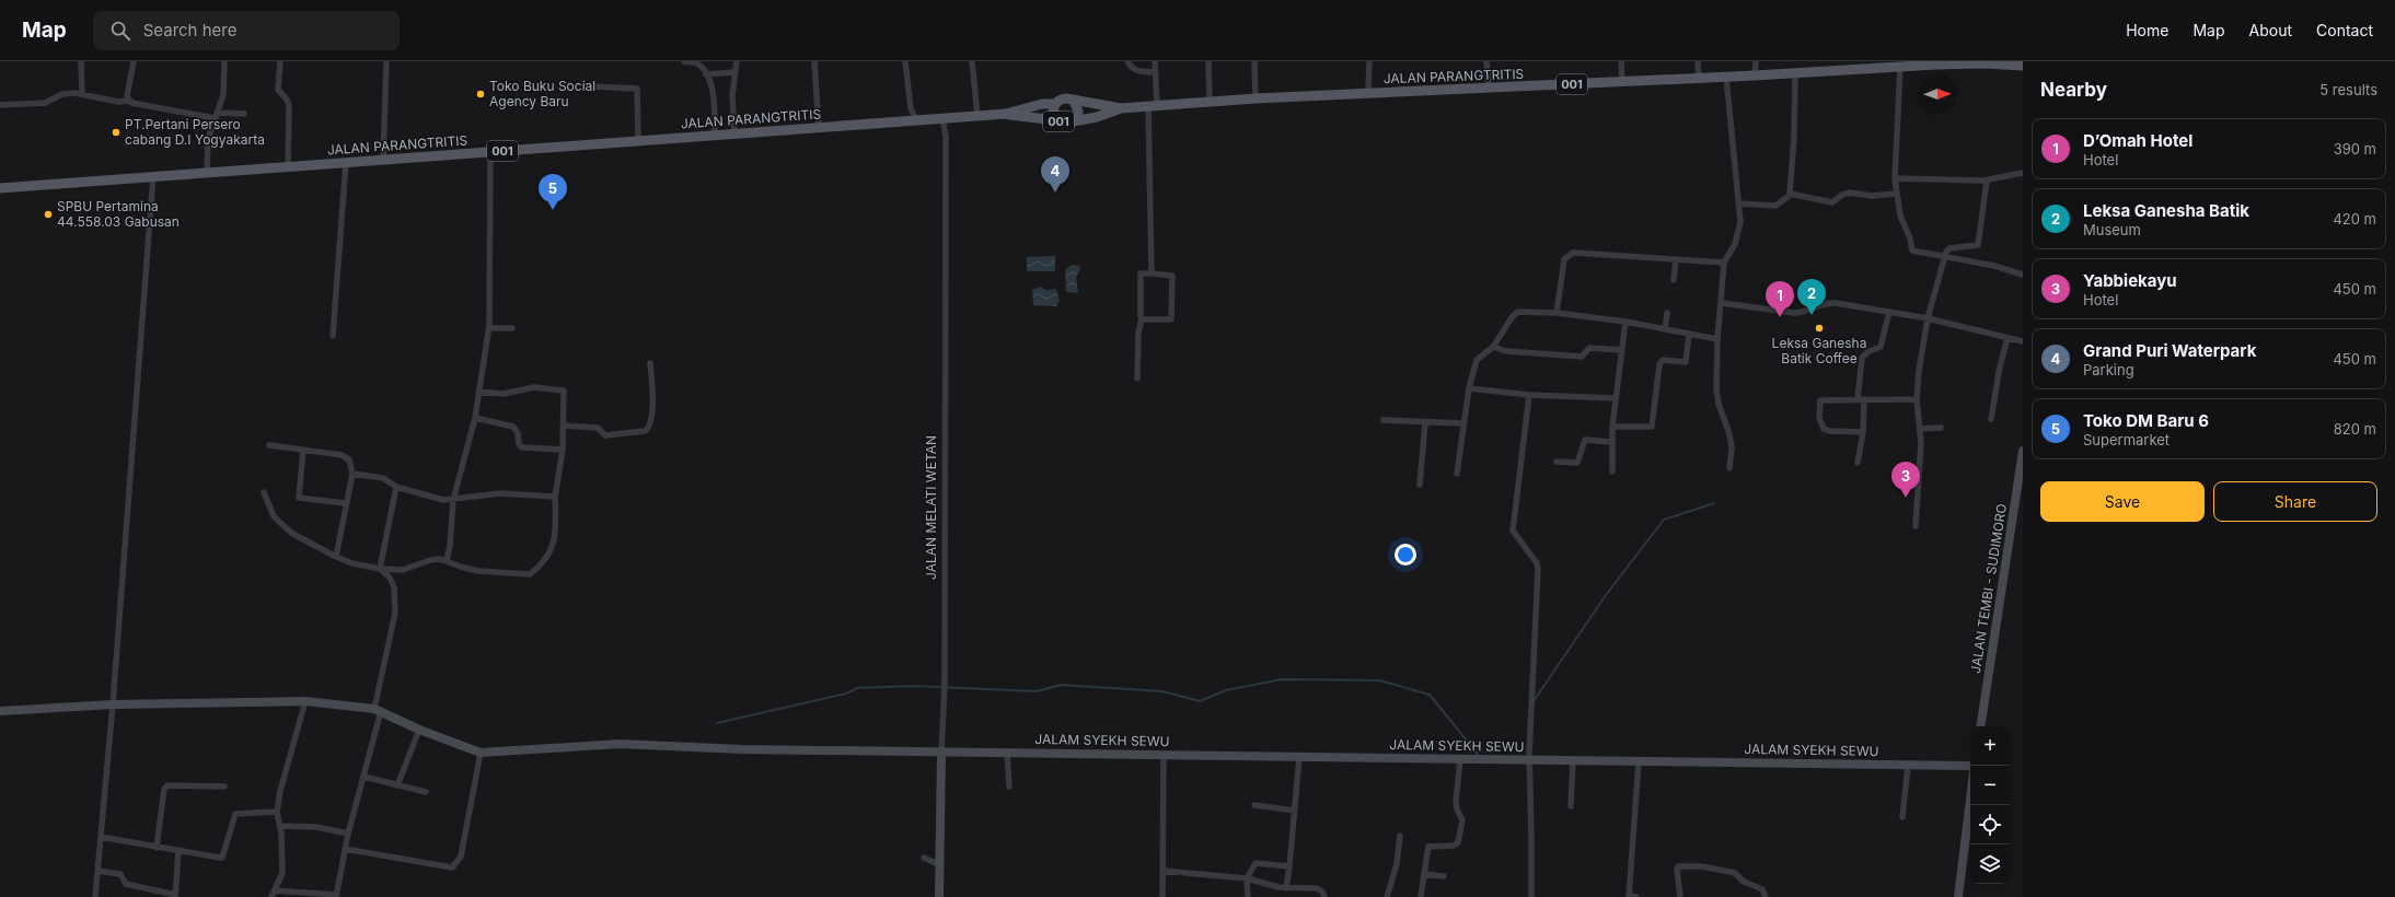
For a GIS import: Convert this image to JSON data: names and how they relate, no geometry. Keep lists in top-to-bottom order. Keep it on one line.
{"streets":{"main road":["JALAN PARANGTRITIS","001"],"street":["JALAN MELATI WETAN","JALAN TEMBI - SUDIMORO","JALAM SYEKH SEWU"]},"crossings":[["JALAN PARANGTRITIS","001"],["JALAN PARANGTRITIS","JALAN MELATI WETAN"],["JALAN MELATI WETAN","JALAM SYEKH SEWU"]],"places":["Toko Buku Social Agency Baru","PT.Pertani Persero cabang D.I Yogyakarta","SPBU Pertamina 44.558.03 Gabusan","Leksa Ganesha Batik Coffee"],"north":"right","page":{"header":"Map","search":"Search here","nav":["Home","Map","About","Contact"],"heading":["Nearby","5 results"],"list":[{"mark":"1","name":"D’Omah Hotel","note":"Hotel","value":"390 m"},{"mark":"2","name":"Leksa Ganesha Batik","note":"Museum","value":"420 m"},{"mark":"3","name":"Yabbiekayu","note":"Hotel","value":"450 m"},{"mark":"4","name":"Grand Puri Waterpark","note":"Parking","value":"450 m"},{"mark":"5","name":"Toko DM Baru 6","note":"Supermarket","value":"820 m"}],"pins":["4","5","2","1","3"],"buttons":["Save","Share"],"map_buttons":["+","−"]}}
